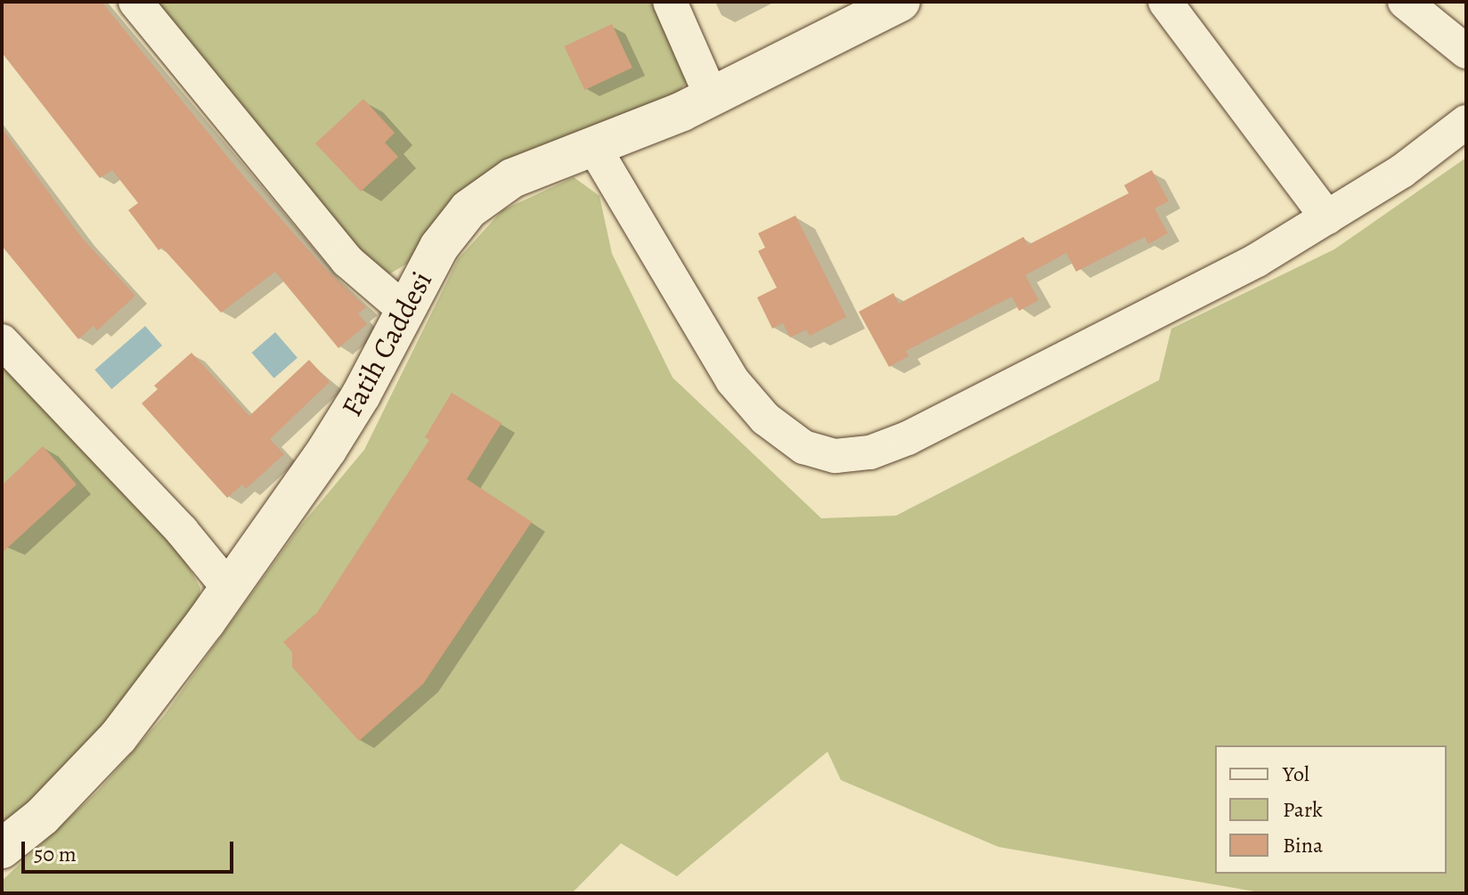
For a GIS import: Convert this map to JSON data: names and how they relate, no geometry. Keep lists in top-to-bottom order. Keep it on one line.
{"streets":{"street":["Fatih Caddesi"]},"legend":["Yol","Park","Bina"],"scale_bar":"50 m"}
